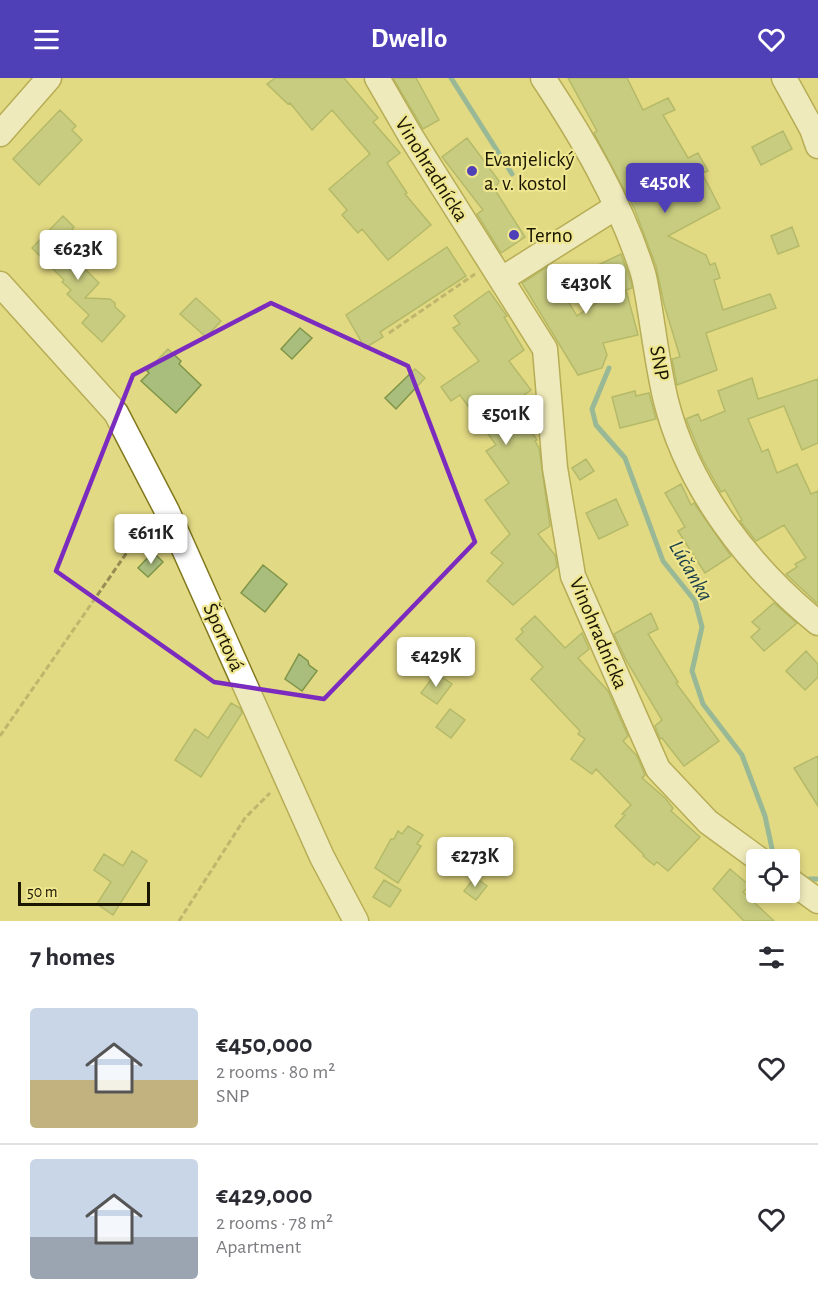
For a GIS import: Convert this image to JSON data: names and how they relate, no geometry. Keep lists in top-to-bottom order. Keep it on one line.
{"streets":{"street":["Vinohradnícka","SNP","Športová"]},"water":["Lúčanka"],"places":["Evanjelický a. v. kostol","Terno"],"scale_bar":"50 m","page":{"header":"Dwello","price":["€450K","€623K","€430K","€501K","€611K","€429K","€273K"],"scale":"50 m","heading":"7 homes","list":[{"name":"€450,000","note":"2 rooms · 80 m² · SNP"},{"name":"€429,000","note":"2 rooms · 78 m² · Apartment"}]}}
